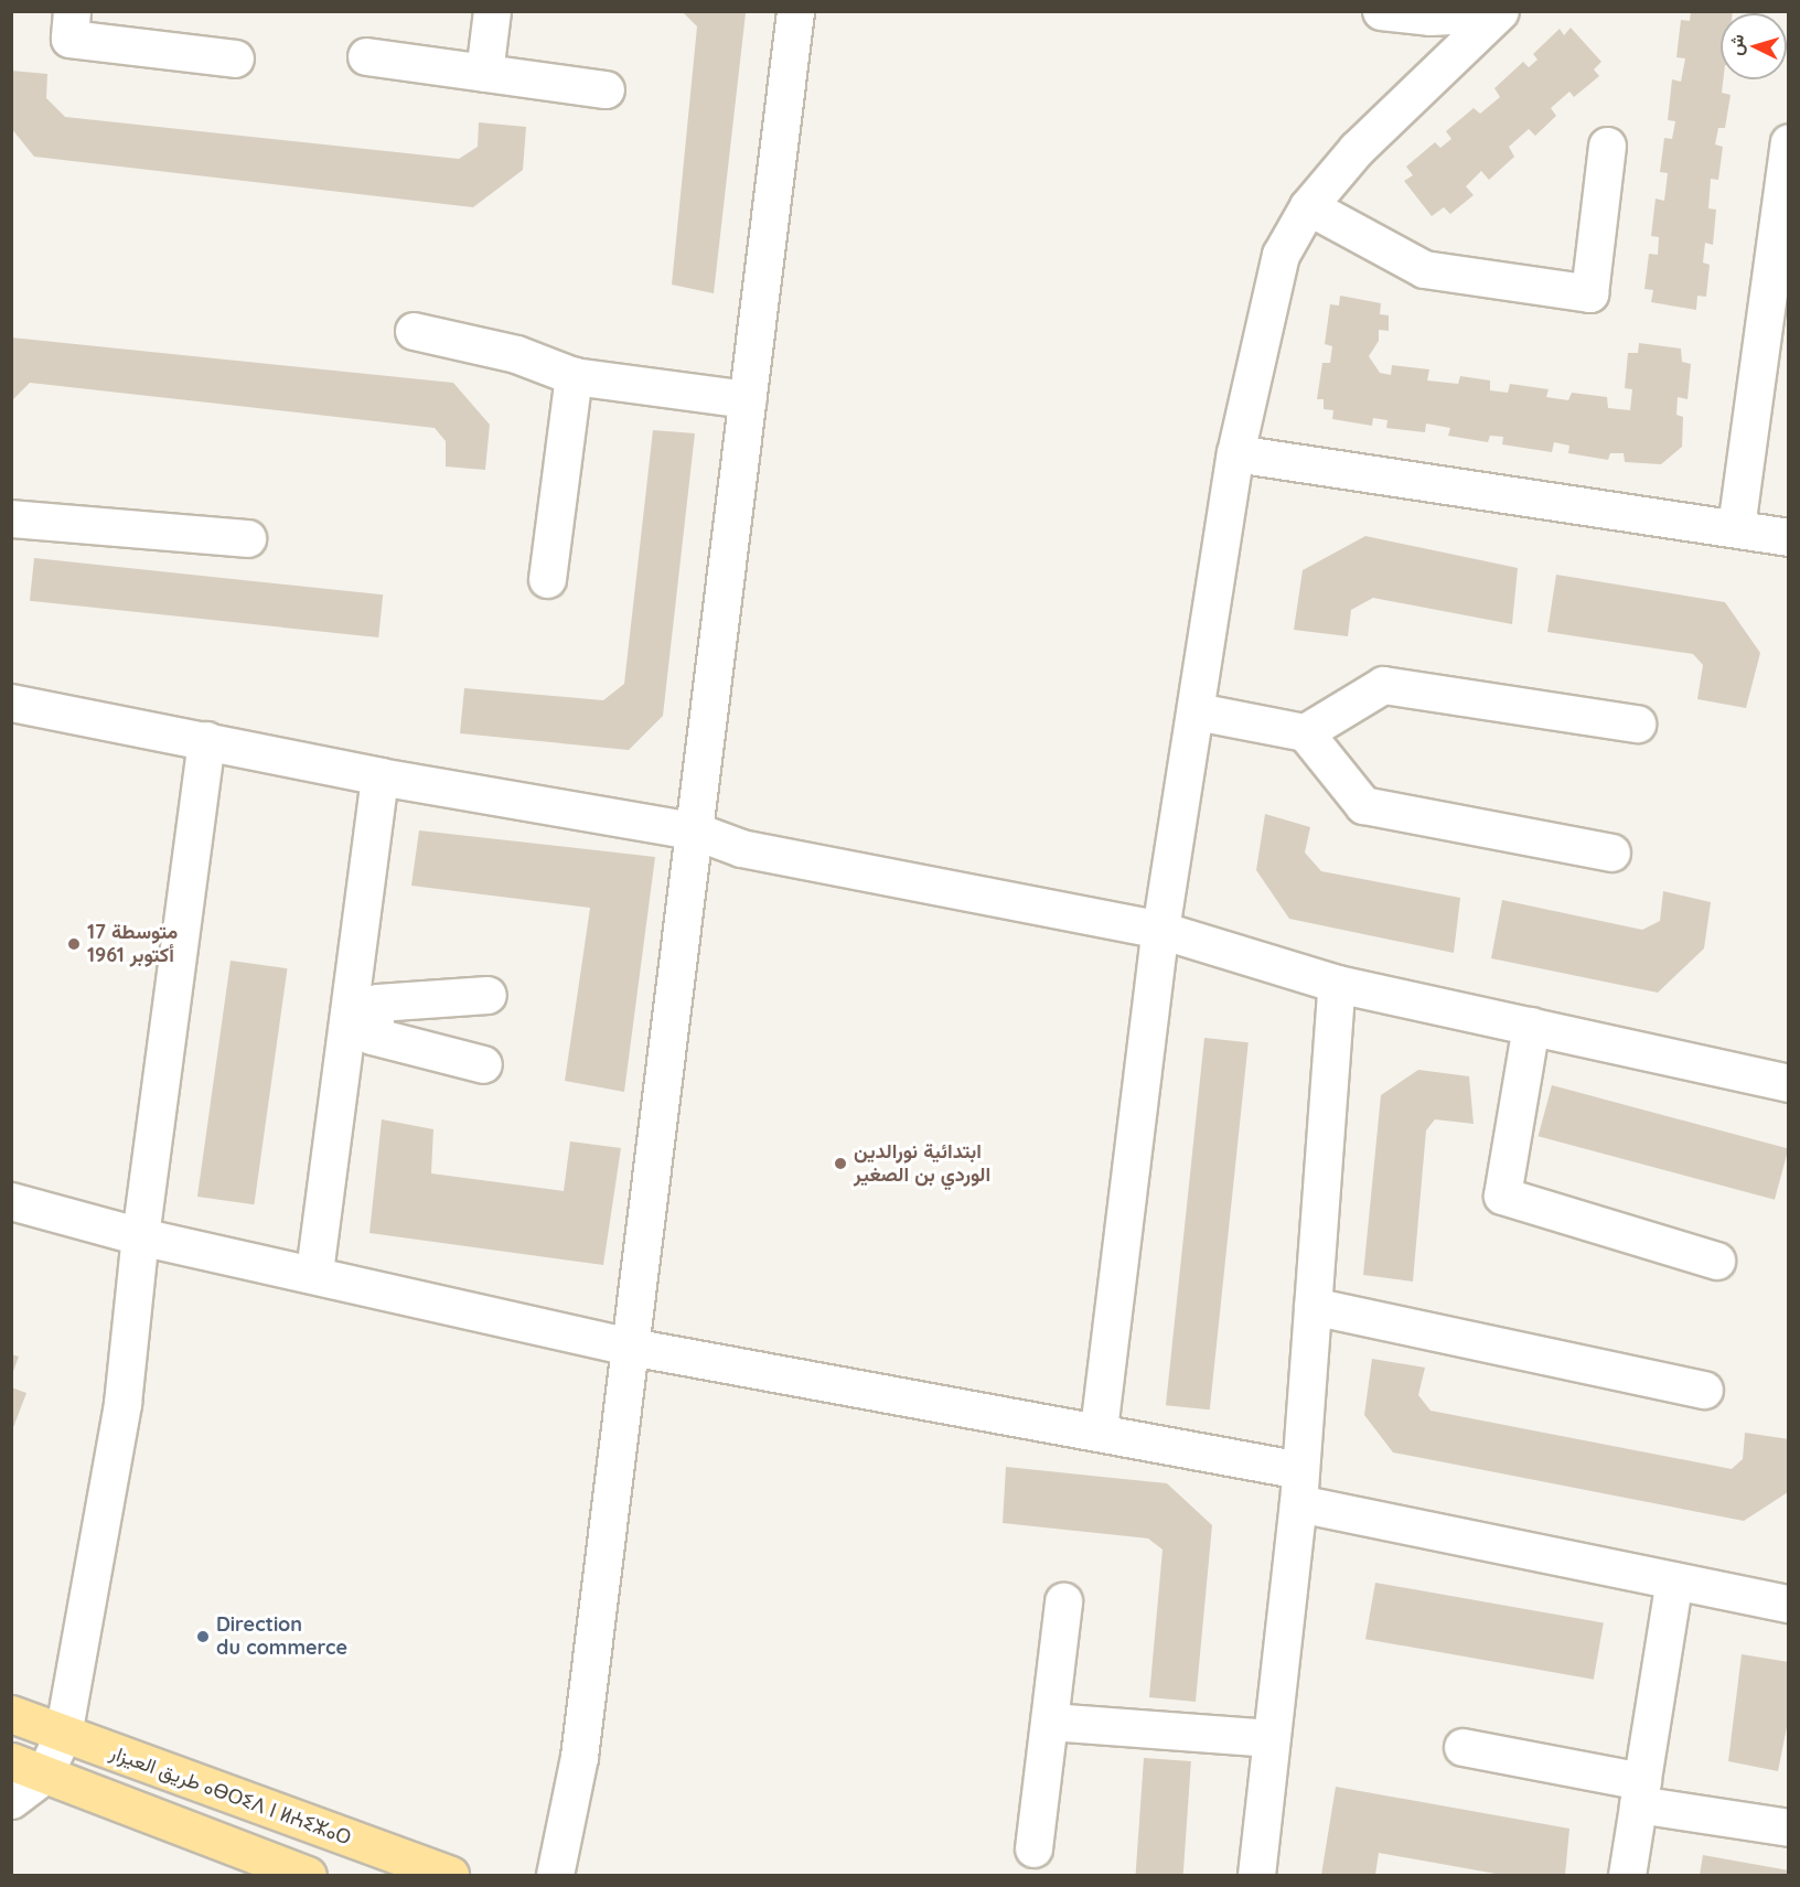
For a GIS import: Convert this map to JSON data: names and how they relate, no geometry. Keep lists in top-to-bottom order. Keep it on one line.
{"streets":{"main road":["طريق العيزار ⴰⴱⵔⵉⴷ ⵏ ⵍⵄⵉⵣⴰⵔ"]},"places":["متوسطة 17 أكتوبر 1961","ابتدائية نورالدين الوردي بن الصغير","Direction du commerce"],"north":"left"}
